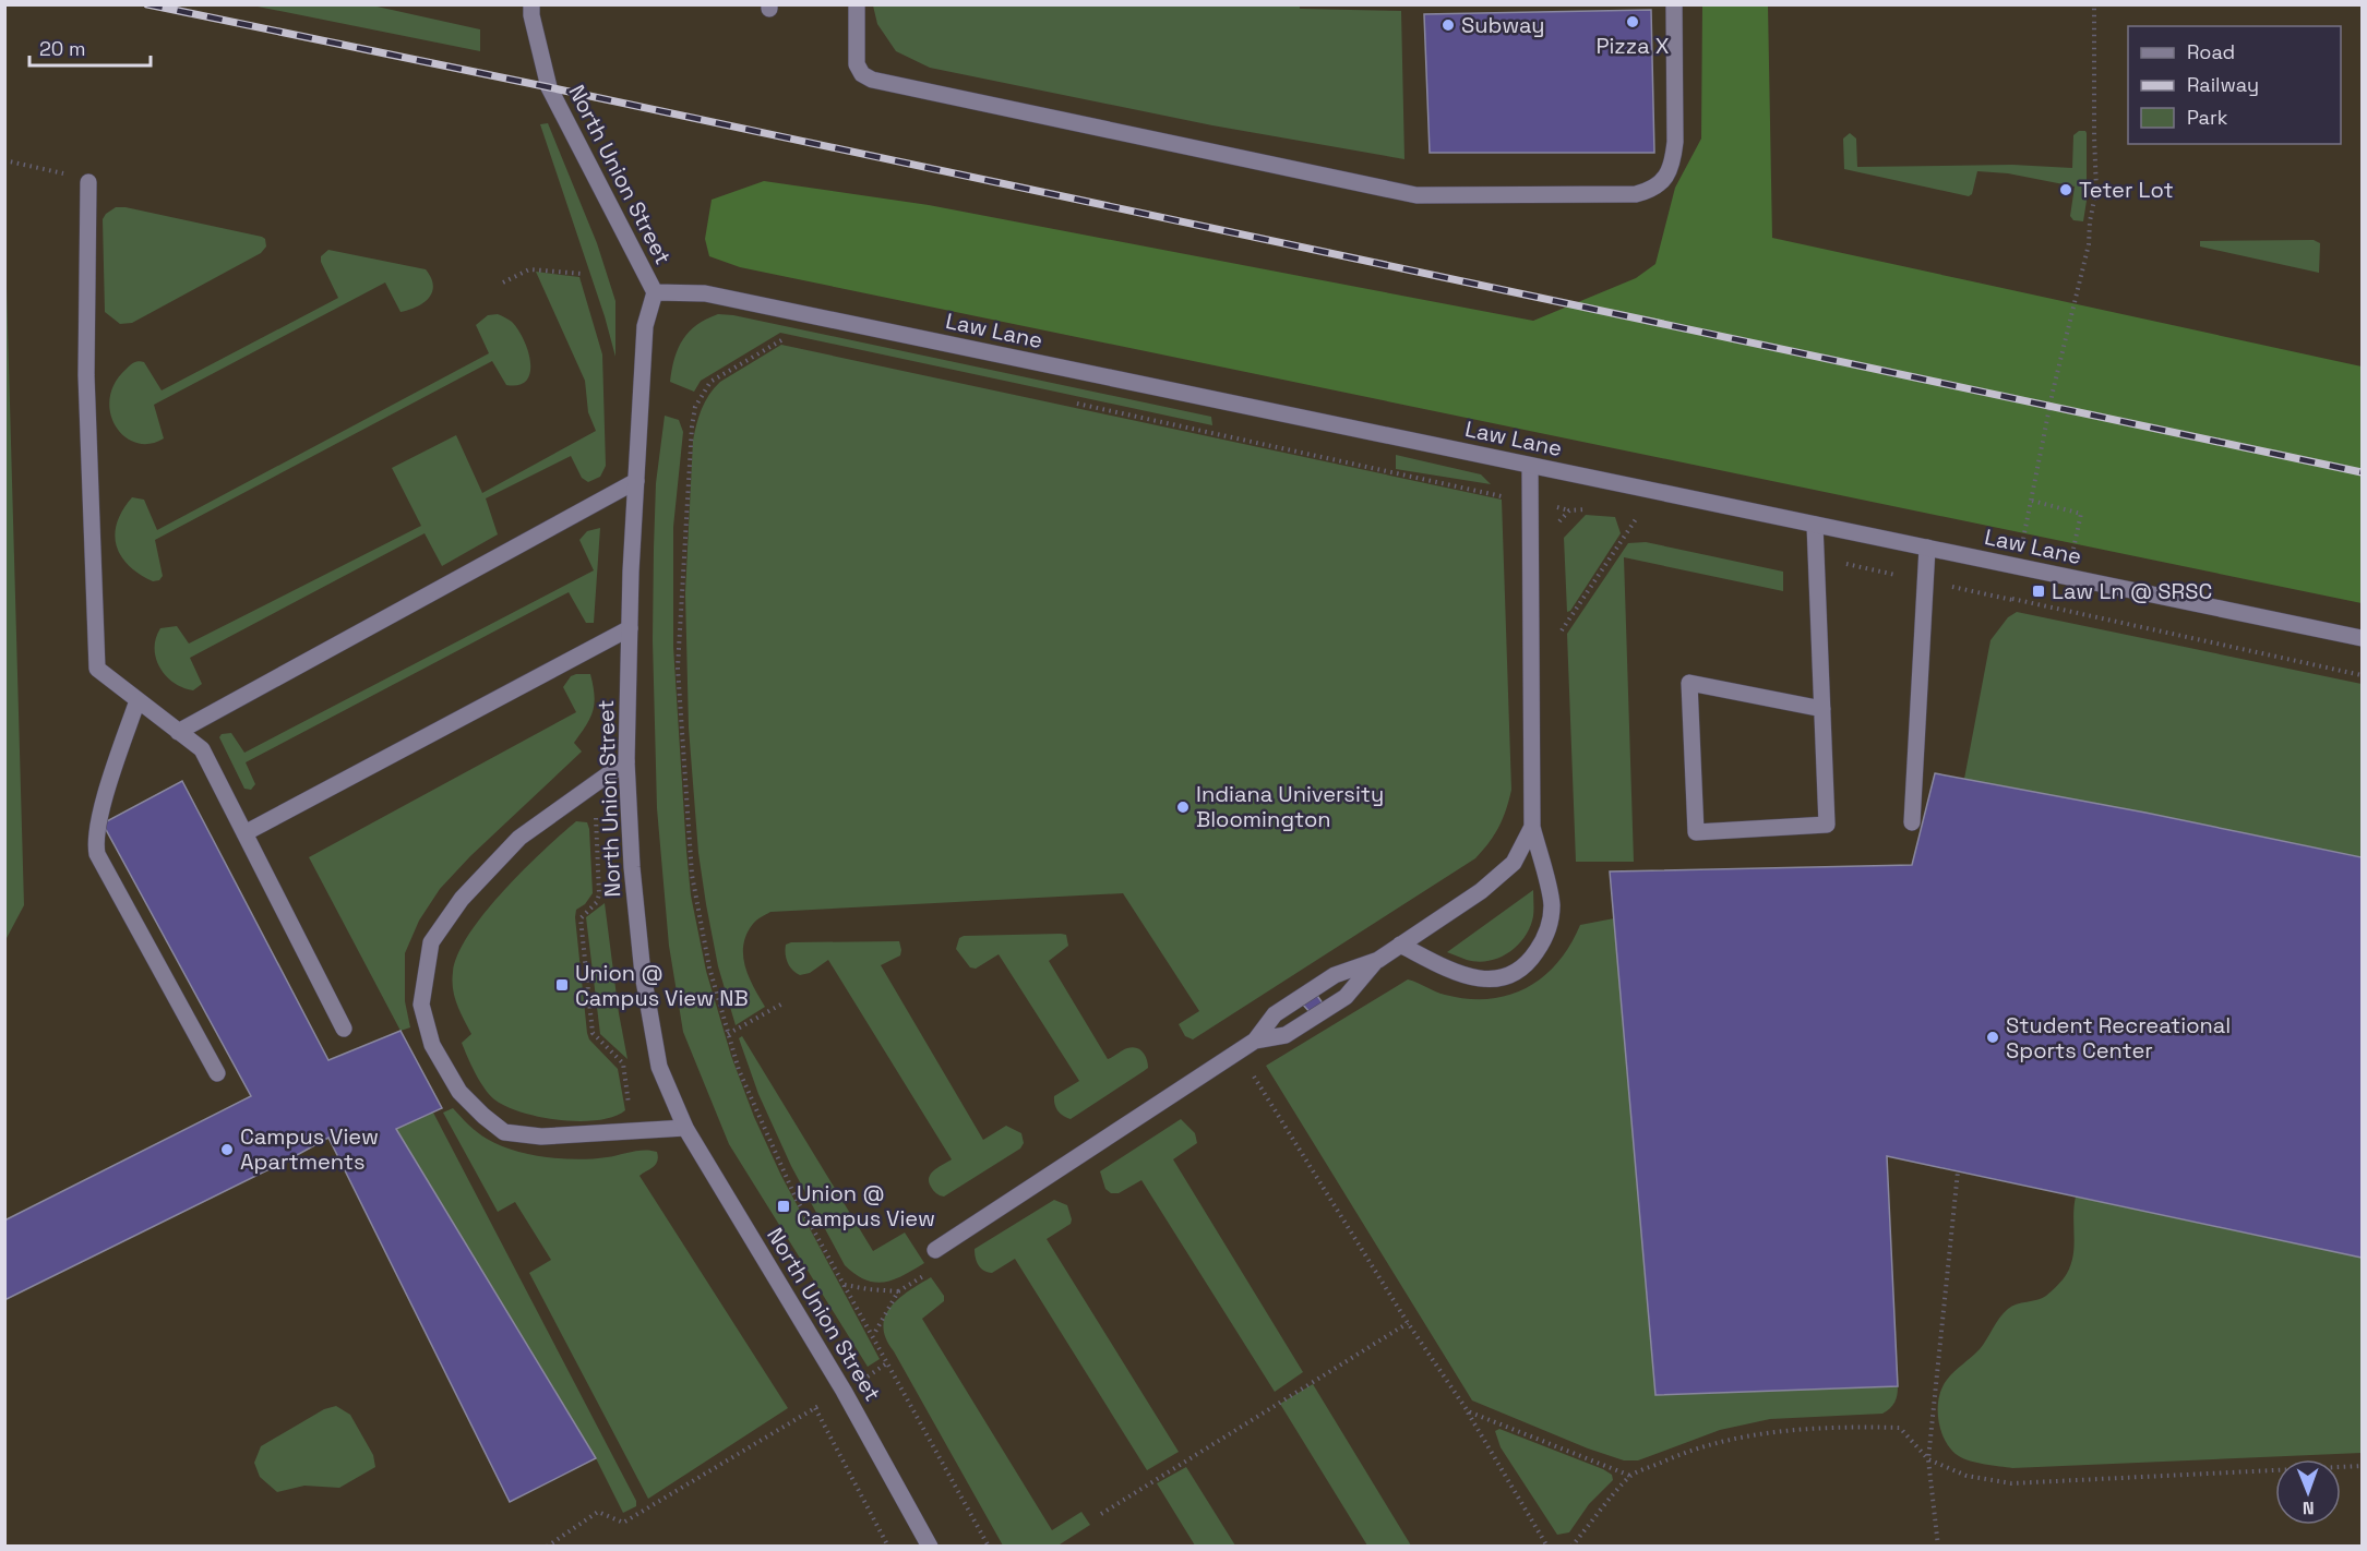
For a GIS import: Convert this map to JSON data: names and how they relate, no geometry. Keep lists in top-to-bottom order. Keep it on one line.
{"streets":{"street":["North Union Street","Law Lane"]},"crossings":[["North Union Street","Law Lane"]],"places":{"other":["Pizza X","Subway","Teter Lot","Indiana University Bloomington","Student Recreational Sports Center","Campus View Apartments"],"transit":["Law Ln @ SRSC","Union @ Campus View NB","Union @ Campus View"]},"legend":["Road","Railway","Park"],"scale_bar":"20 m","north":"bottom"}
